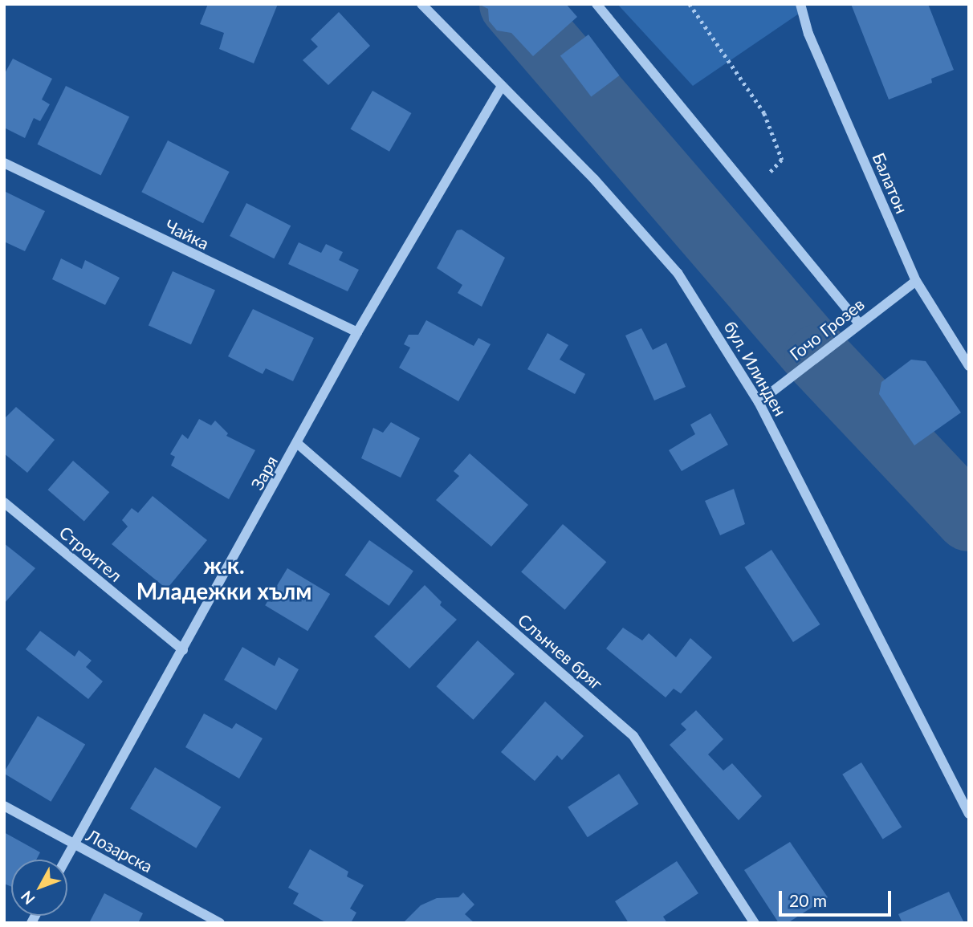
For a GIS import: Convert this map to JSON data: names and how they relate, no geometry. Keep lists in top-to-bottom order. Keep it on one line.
{"streets":{"street":["Балатон","Чайка","Гочо Грозев","бул. Илинден","Заря","Строител","Слънчев бряг","Лозарска"]},"crossings":[["Балатон","Гочо Грозев"],["Чайка","Заря"],["Гочо Грозев","бул. Илинден"],["бул. Илинден","Заря"],["Заря","Строител"],["Заря","Слънчев бряг"],["Заря","Лозарска"]],"districts":["ж.к. Младежки хълм"],"scale_bar":"20 m","north":"bottom left"}
